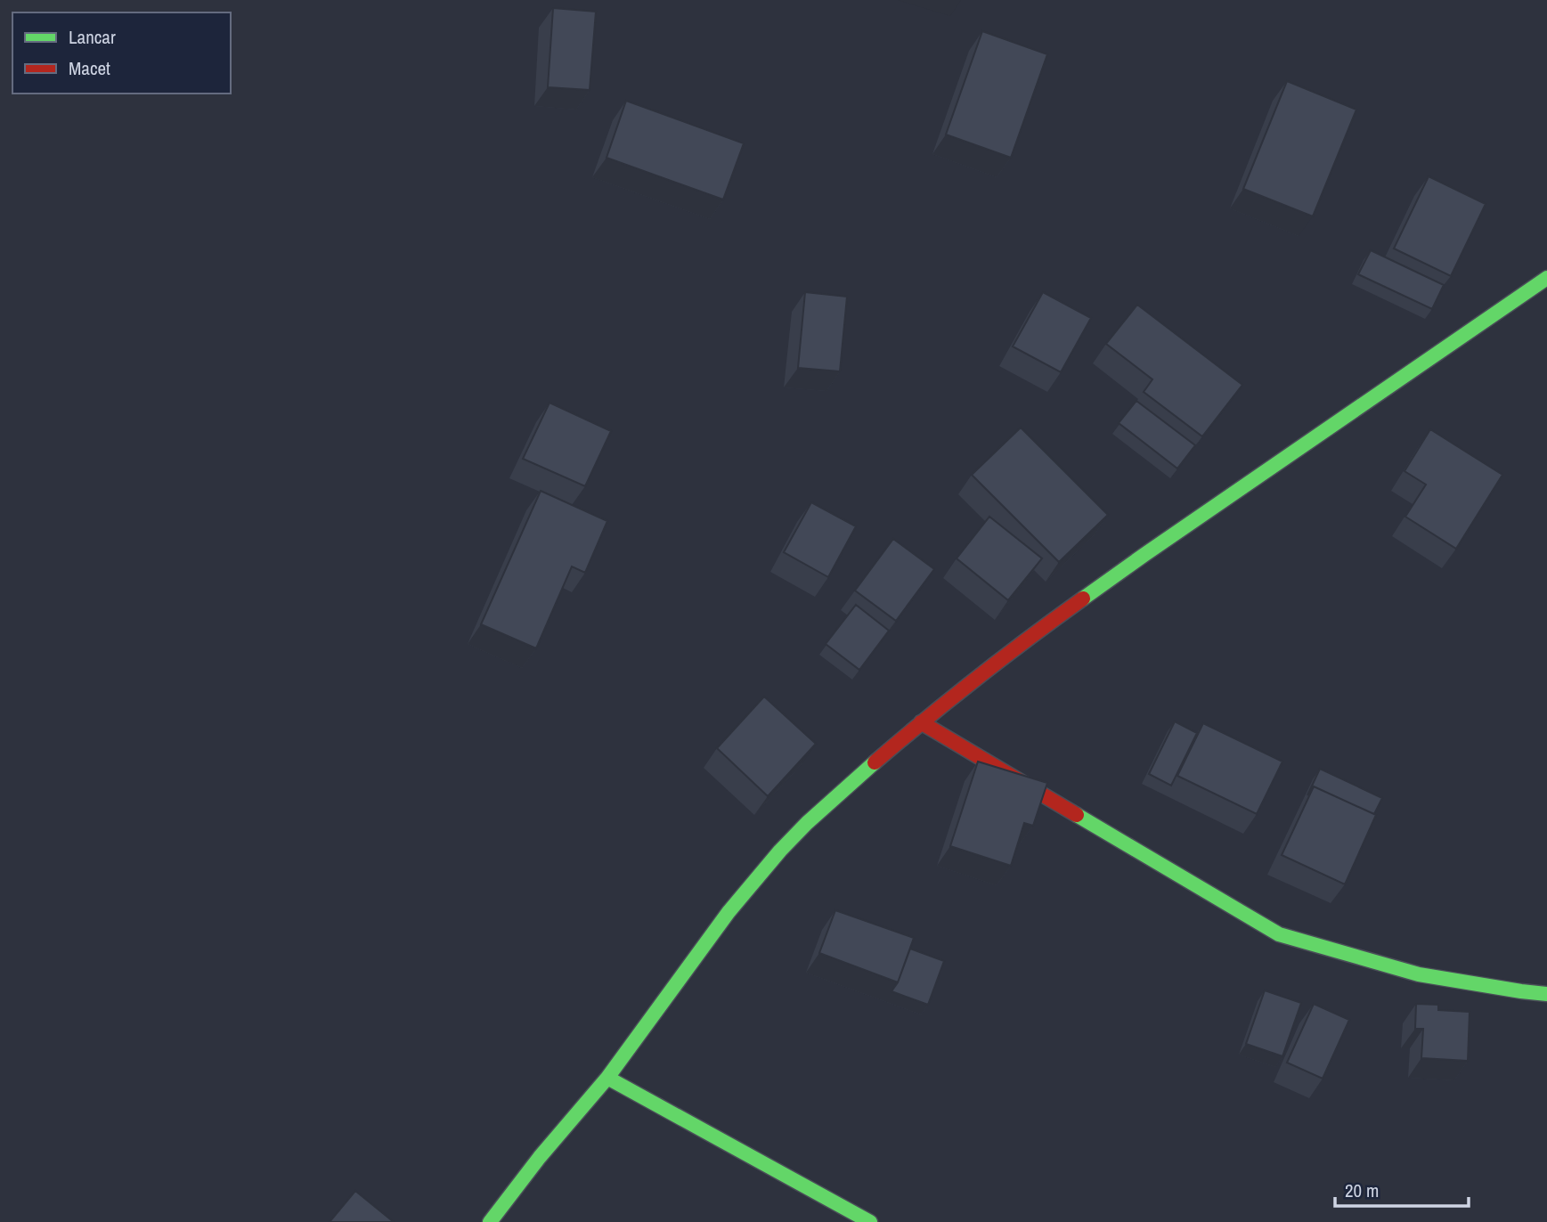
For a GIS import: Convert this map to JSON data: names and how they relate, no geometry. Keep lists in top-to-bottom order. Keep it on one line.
{"legend":["Lancar","Macet"],"scale_bar":"20 m"}
